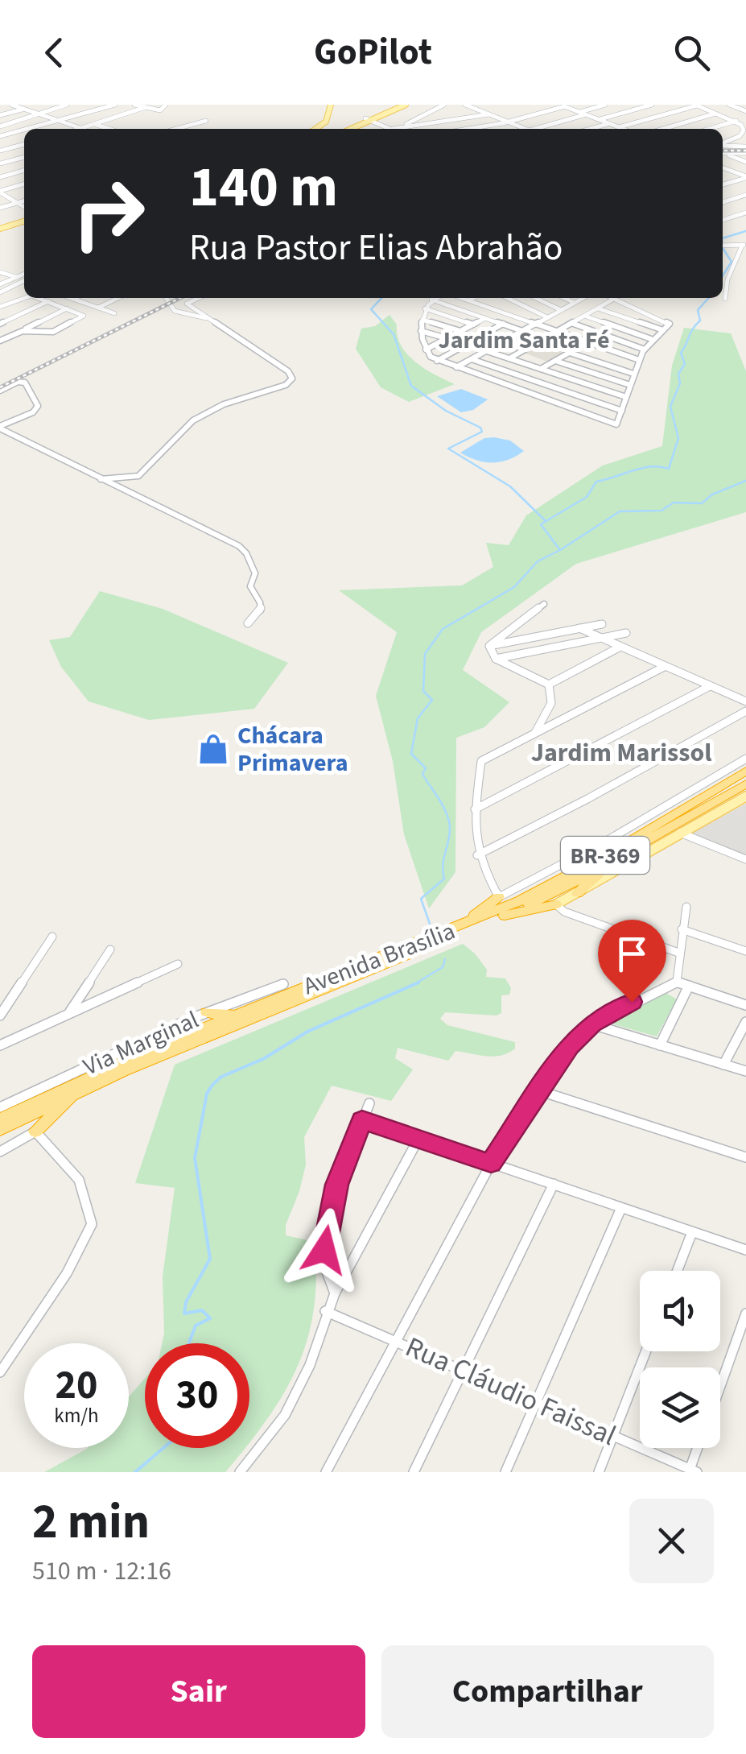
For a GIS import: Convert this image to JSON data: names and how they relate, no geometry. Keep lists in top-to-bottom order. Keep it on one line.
{"streets":{"highway":["BR-369","Avenida Brasília"],"street":["Via Marginal","Rua Cláudio Faissal"]},"districts":["Jardim Santa Fé","Jardim Marissol"],"places":{"shop":["Chácara Primavera"]},"page":{"header":"GoPilot","turn":["140 m","Rua Pastor Elias Abrahão"],"speed":"20 km/h","limit":"30","heading":["2 min","510 m · 12:16"],"buttons":["Sair","Compartilhar"]}}
